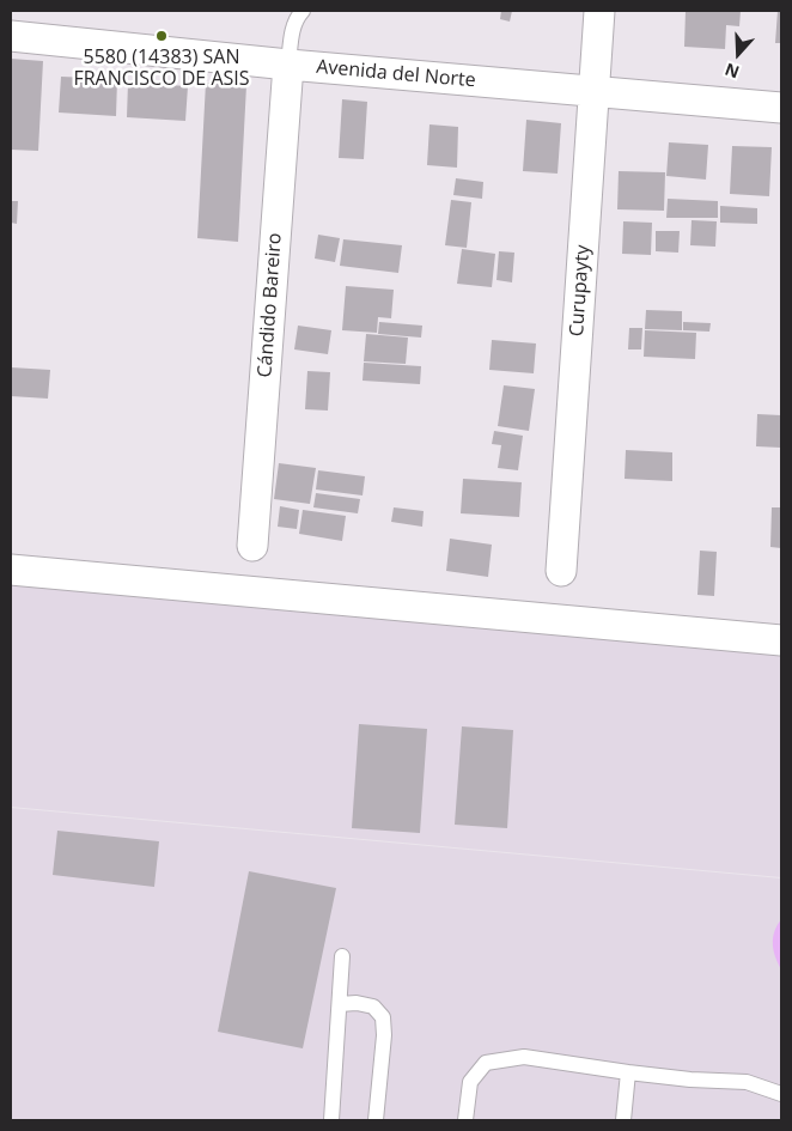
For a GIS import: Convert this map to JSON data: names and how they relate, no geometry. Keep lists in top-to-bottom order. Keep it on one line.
{"streets":{"street":["Avenida del Norte","Curupayty","Cándido Bareiro"]},"crossings":[["Avenida del Norte","Curupayty"],["Avenida del Norte","Cándido Bareiro"]],"places":["5580 (14383) SAN FRANCISCO DE ASIS"],"north":"bottom"}
